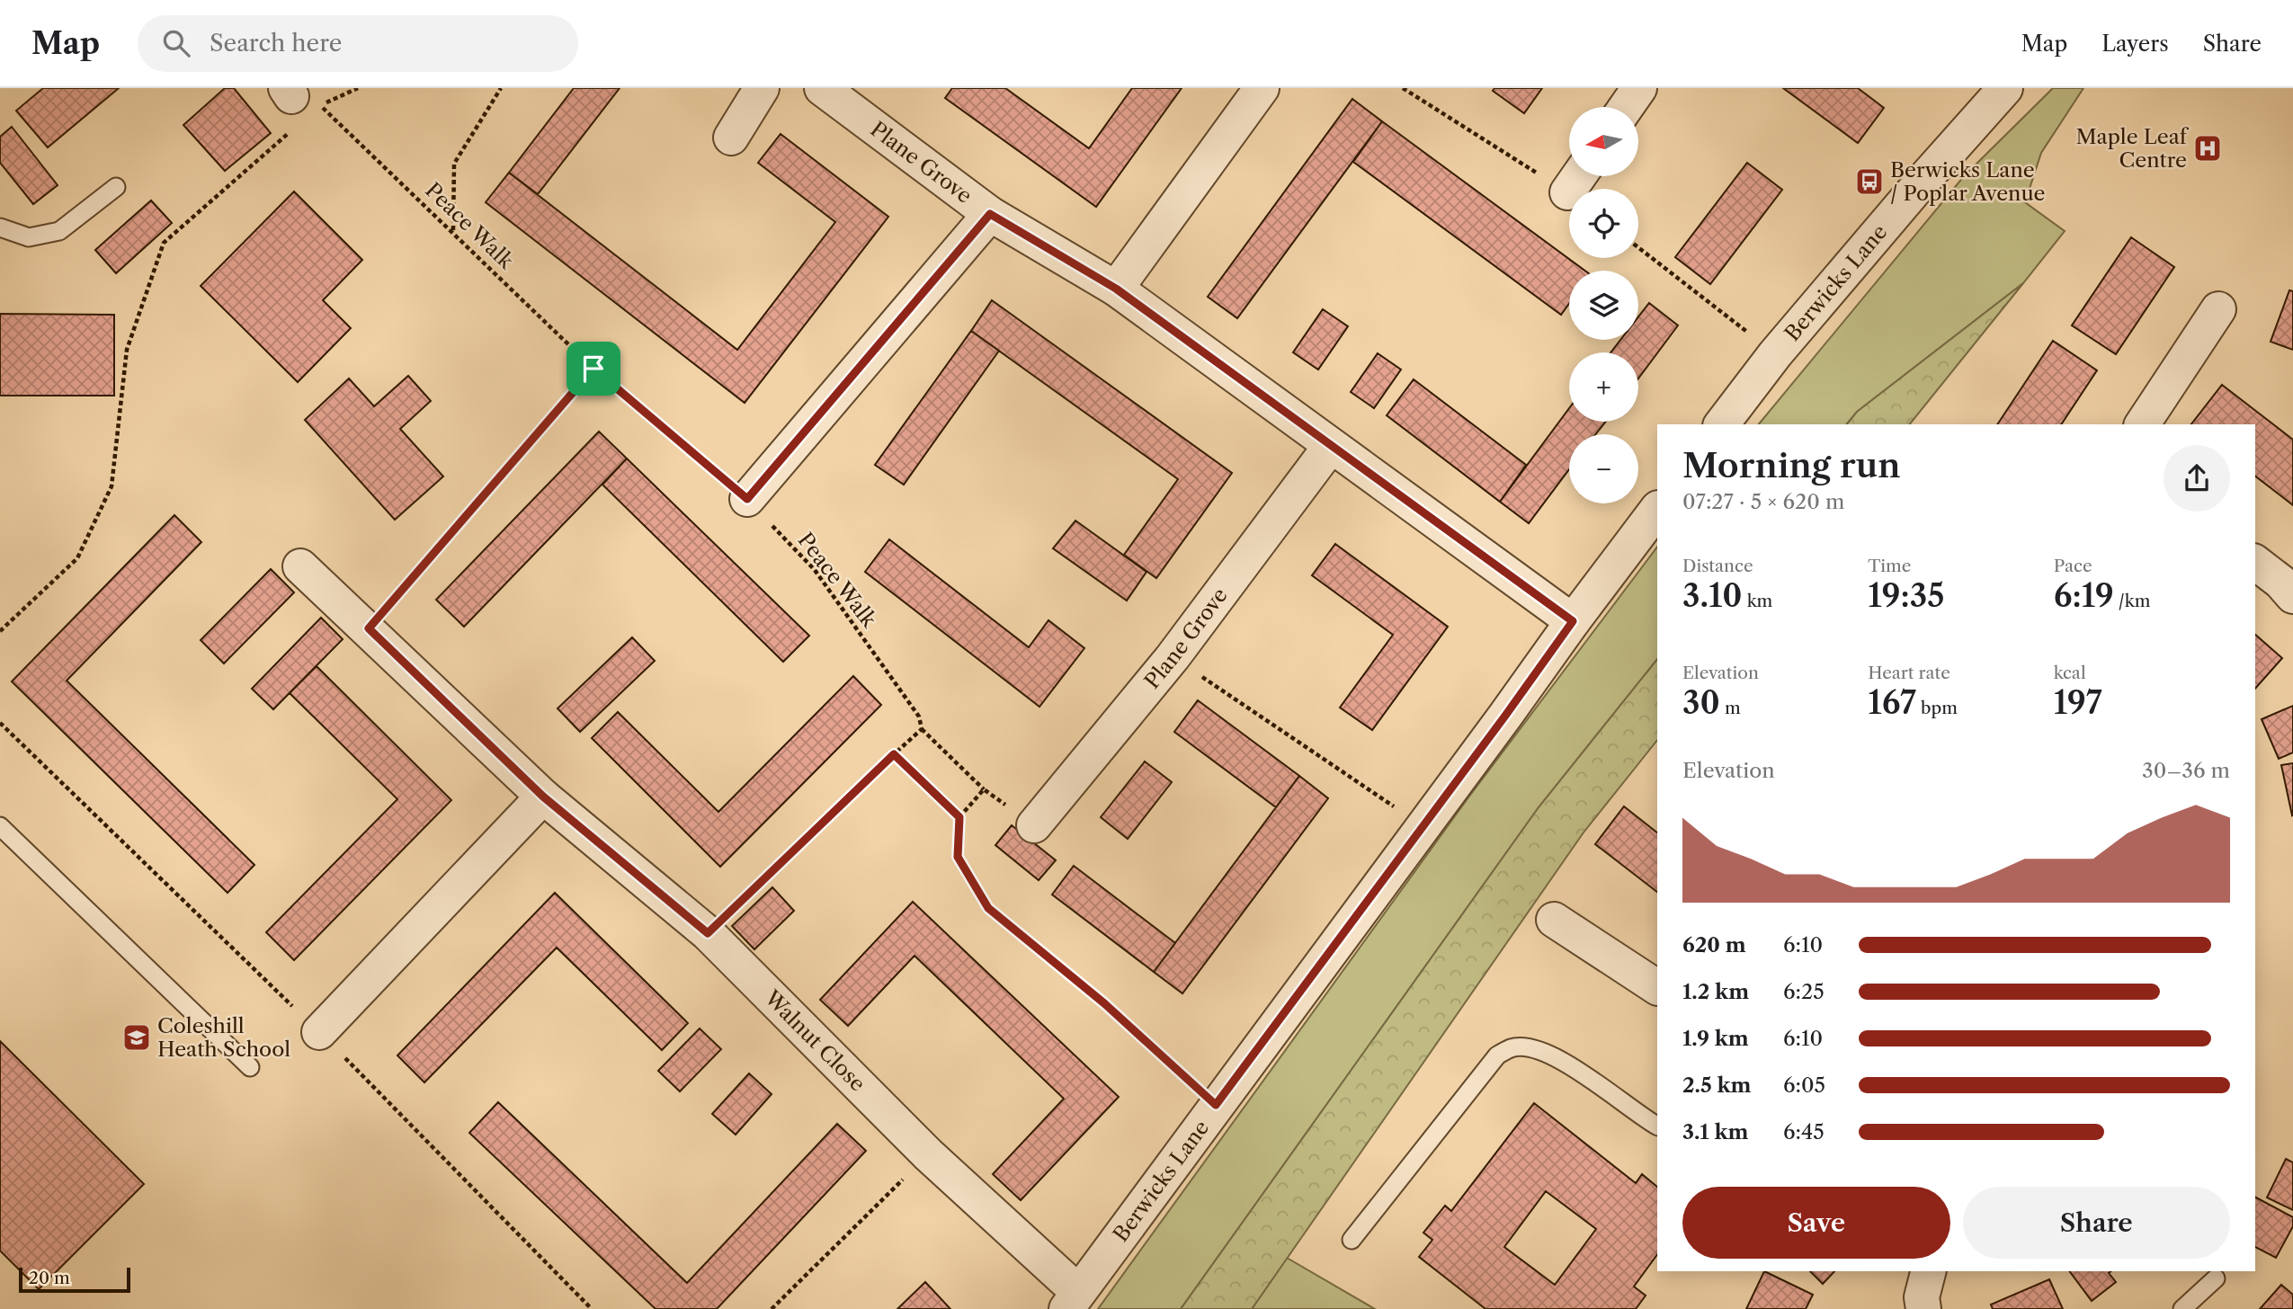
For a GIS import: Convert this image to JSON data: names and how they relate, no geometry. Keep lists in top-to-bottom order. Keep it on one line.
{"streets":{"street":["Plane Grove","Berwicks Lane","Walnut Close"],"path":["Peace Walk"]},"crossings":[["Plane Grove","Peace Walk"],["Plane Grove","Berwicks Lane"],["Berwicks Lane","Walnut Close"]],"places":{"hospital":["Maple Leaf Centre"],"bus stop":["Berwicks Lane / Poplar Avenue"],"school or university":["Coleshill Heath School"]},"scale_bar":"20 m","north":"left","page":{"header":"Map","search":"Search here","nav":["Map","Layers","Share"],"map_buttons":["+","−"],"heading":["Morning run","07:27 · 5 × 620 m"],"stats":[["Distance","3.10 km"],["Time","19:35"],["Pace","6:19 /km"],["Elevation","30 m"],["Heart rate","167 bpm"],["kcal","197"]],"chart":["Elevation","30–36 m"],"list":[{"name":"620 m","note":"6:10"},{"name":"1.2 km","note":"6:25"},{"name":"1.9 km","note":"6:10"},{"name":"2.5 km","note":"6:05"},{"name":"3.1 km","note":"6:45"}],"buttons":["Save","Share"],"scale":"20 m"}}
